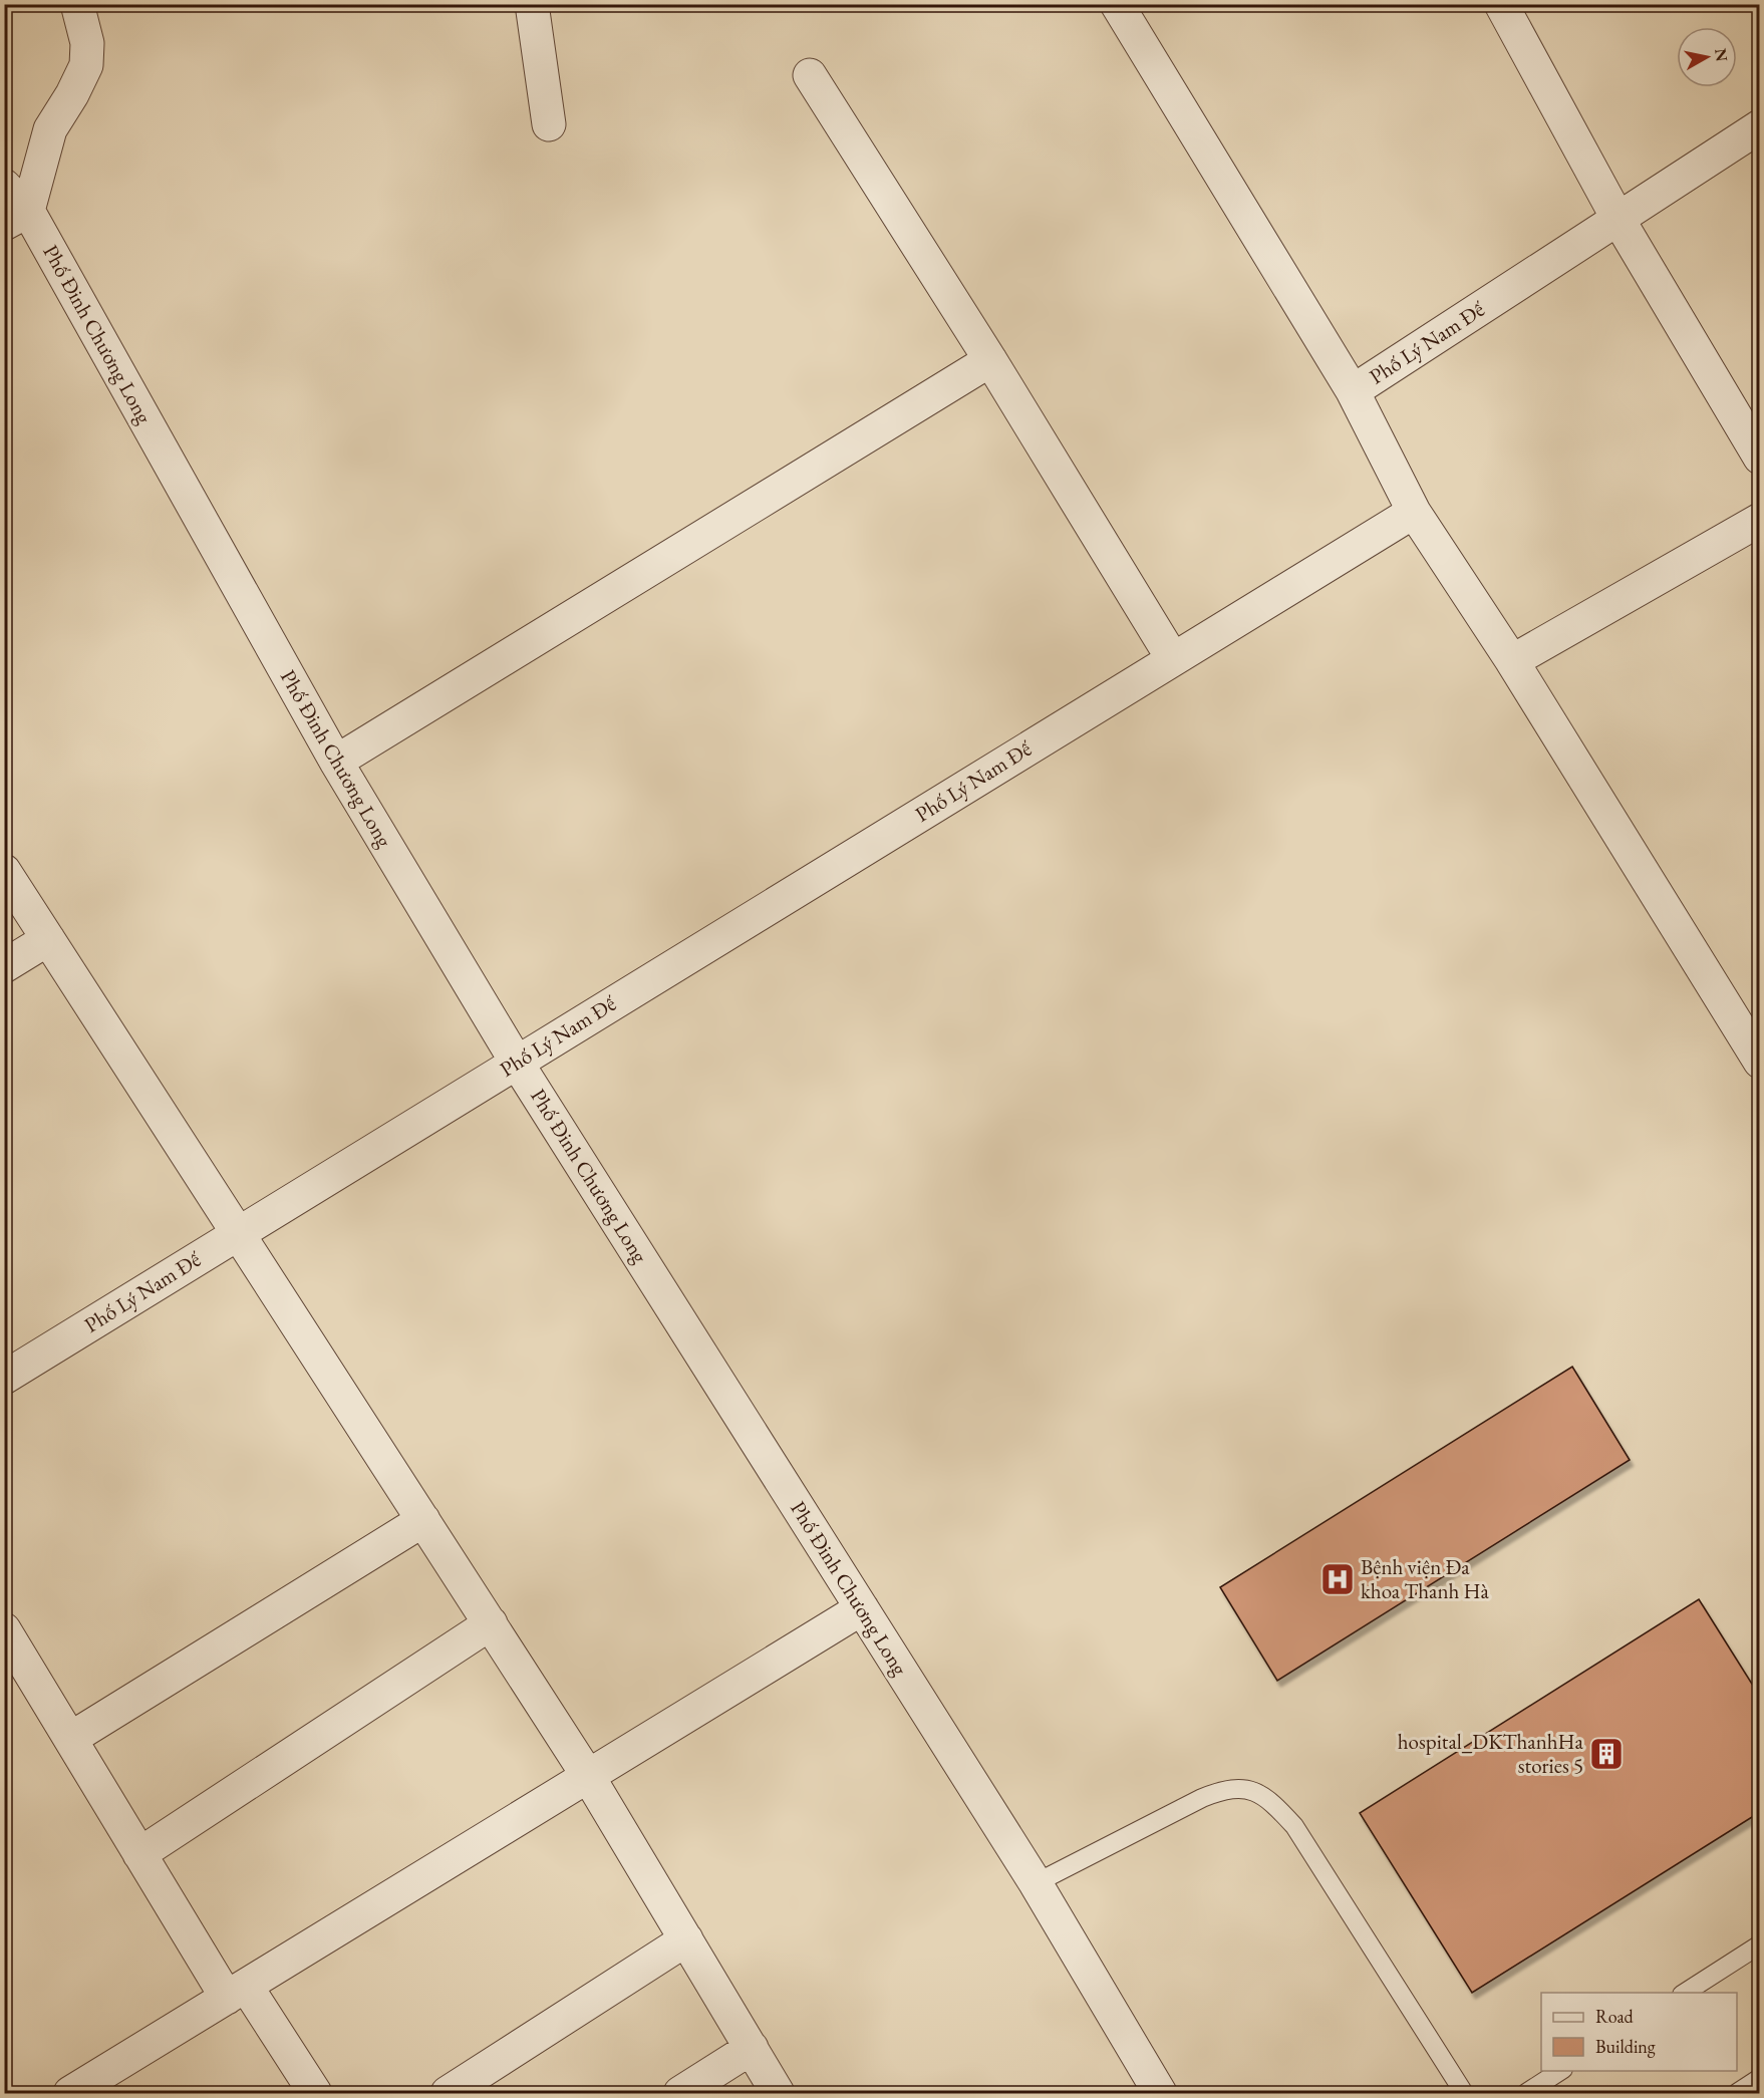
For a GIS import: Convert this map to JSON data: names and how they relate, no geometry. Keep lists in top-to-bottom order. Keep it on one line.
{"streets":{"street":["Phố Đinh Chương Long","Phố Lý Nam Đế"]},"crossings":[["Phố Đinh Chương Long","Phố Lý Nam Đế"]],"places":{"hospital":["Bệnh viện Đa khoa Thanh Hà"],"building":["hospital_DKThanhHa stories 5"]},"legend":["Road","Building"],"north":"right"}
